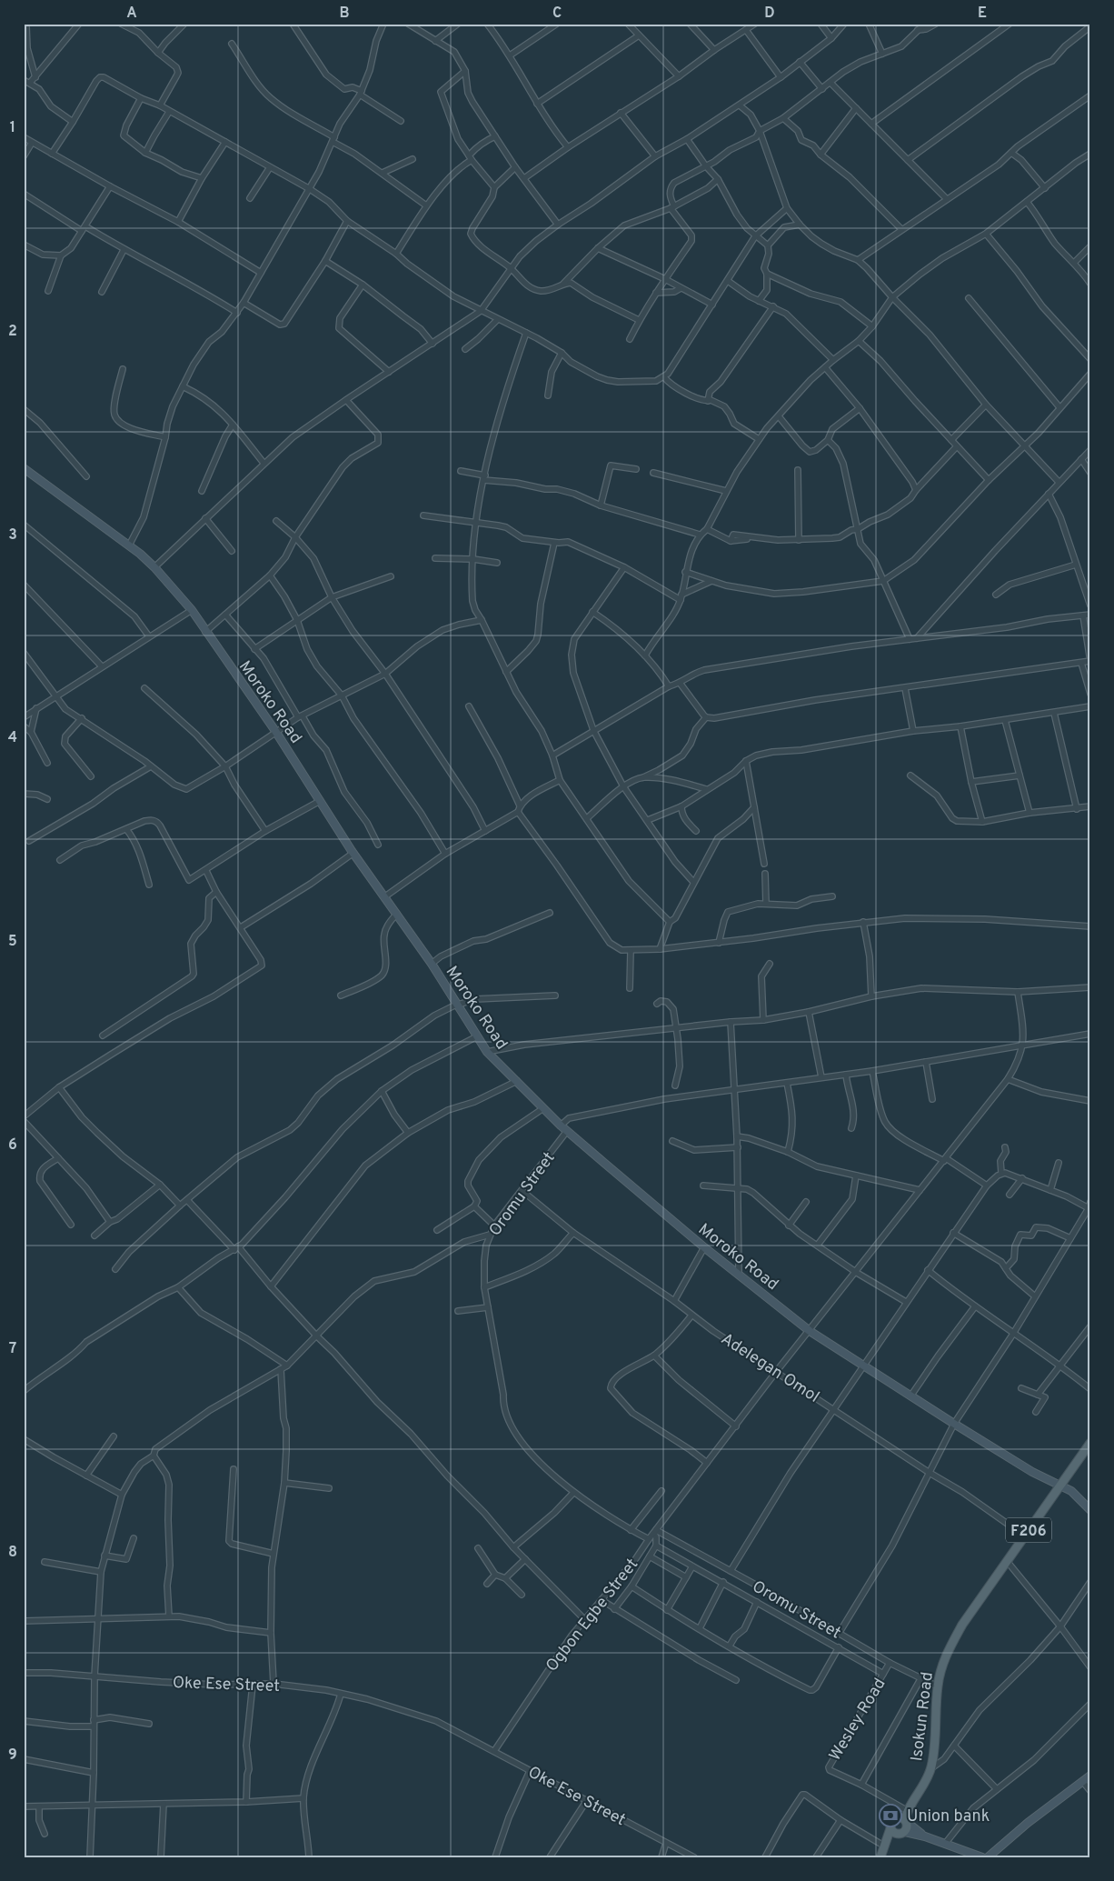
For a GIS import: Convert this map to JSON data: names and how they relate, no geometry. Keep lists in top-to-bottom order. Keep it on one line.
{"streets":{"main road":["F206","Isokun Road"],"street":["Moroko Road","Oromu Street","Adelegan Omol","Ogbon Egbe Street","Oke Ese Street","Wesley Road"]},"crossings":[["Moroko Road","Oromu Street"],["Moroko Road","F206"],["Oromu Street","Adelegan Omol"],["Oromu Street","Ogbon Egbe Street"],["Oromu Street","Isokun Road"],["Oromu Street","Wesley Road"],["Adelegan Omol","F206"],["F206","Isokun Road"],["F206","Wesley Road"],["Ogbon Egbe Street","Oke Ese Street"],["Isokun Road","Wesley Road"]],"places":{"bank":["Union bank"]},"grid":{"columns":["A","B","C","D","E"],"rows":["1","2","3","4","5","6","7","8","9"]}}
